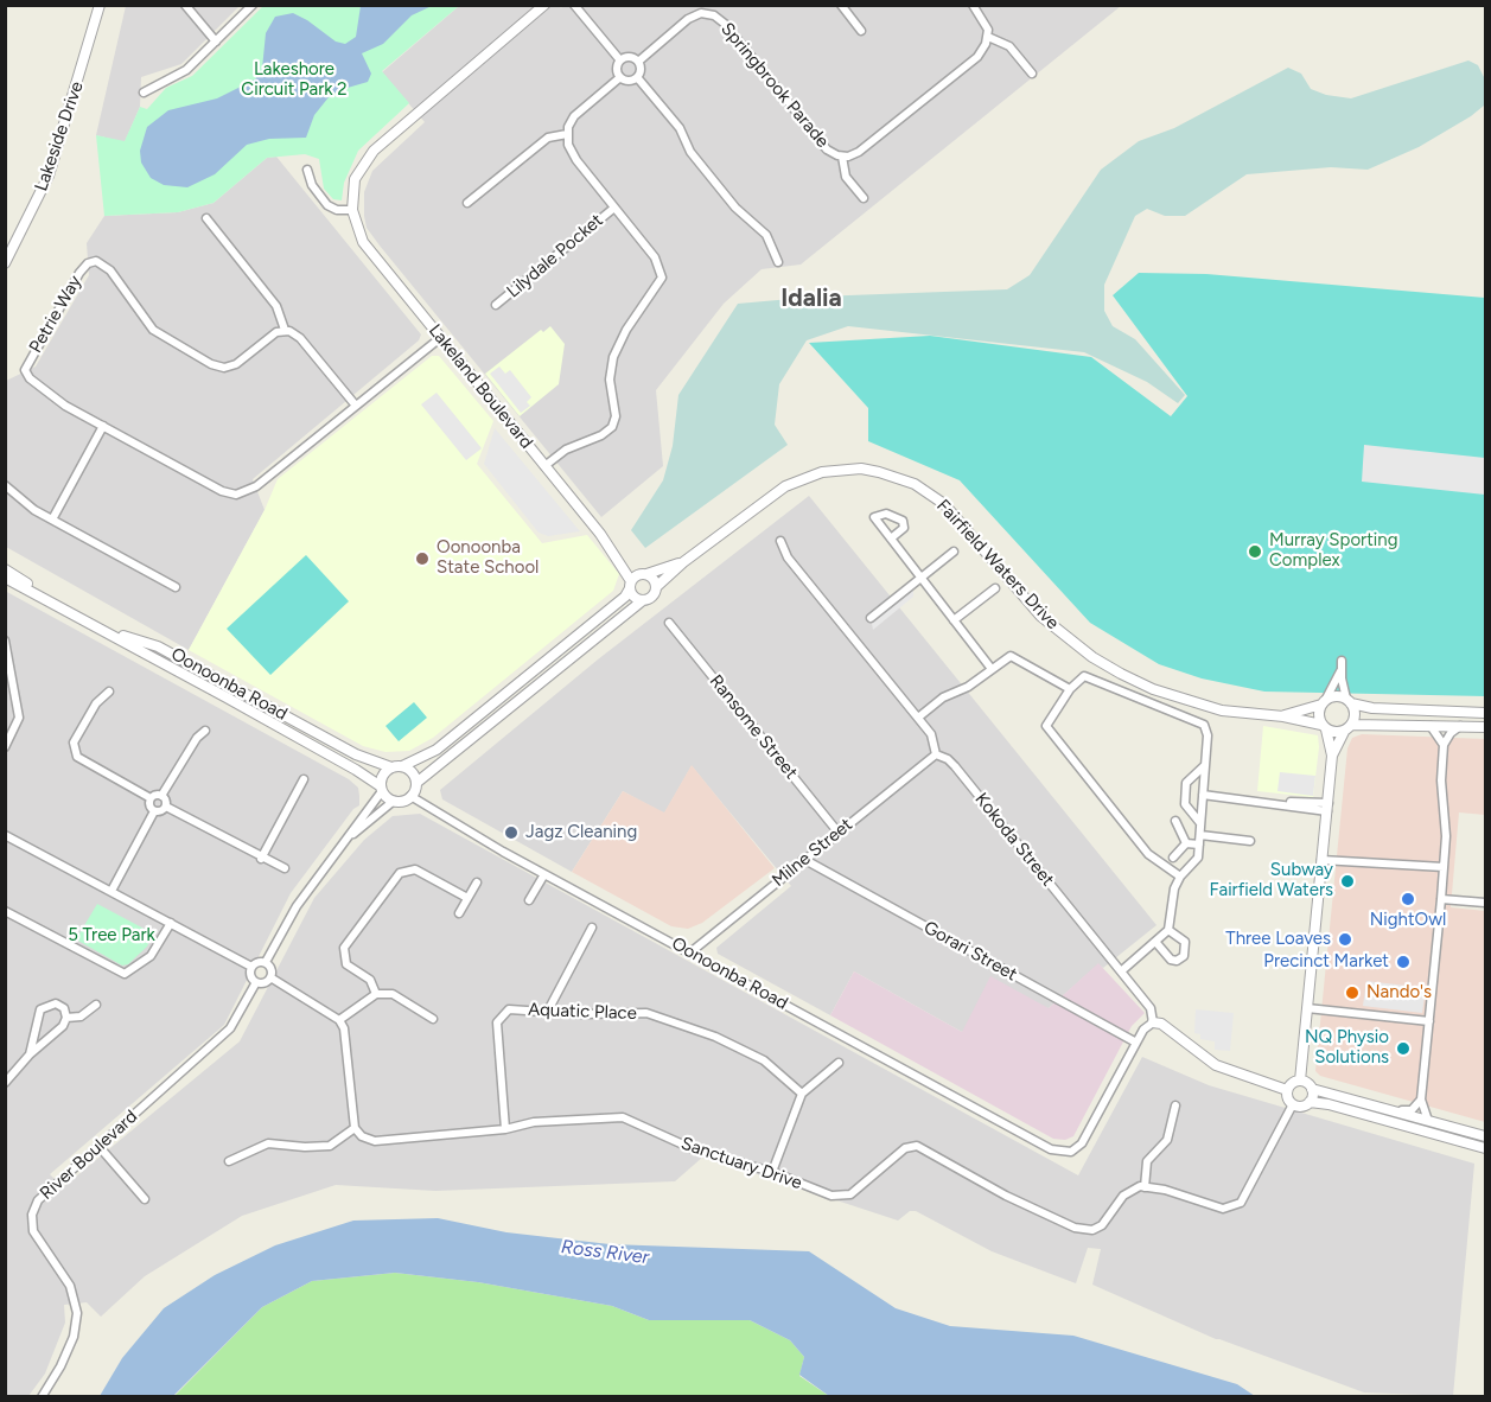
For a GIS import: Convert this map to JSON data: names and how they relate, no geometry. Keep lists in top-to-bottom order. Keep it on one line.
{"streets":{"street":["Springbrook Parade","Lakeside Drive","Lilydale Pocket","Petrie Way","Lakeland Boulevard","Fairfield Waters Drive","Oonoonba Road","Ransome Street","Kokoda Street","Milne Street","Gorari Street","Aquatic Place","River Boulevard","Sanctuary Drive"]},"crossings":[["Petrie Way","Lakeland Boulevard"],["Lakeland Boulevard","Fairfield Waters Drive"],["Oonoonba Road","Milne Street"],["Oonoonba Road","Gorari Street"],["Ransome Street","Milne Street"],["Kokoda Street","Milne Street"],["Milne Street","Gorari Street"],["Aquatic Place","Sanctuary Drive"]],"districts":["Idalia"],"water":["Ross River"],"parks":["Lakeshore Circuit Park 2","5 Tree Park"],"places":["Murray Sporting Complex","Oonoonba State School","Jagz Cleaning","Subway Fairfield Waters","NightOwl","Three Loaves","Precinct Market","Nando's","NQ Physio Solutions"]}
